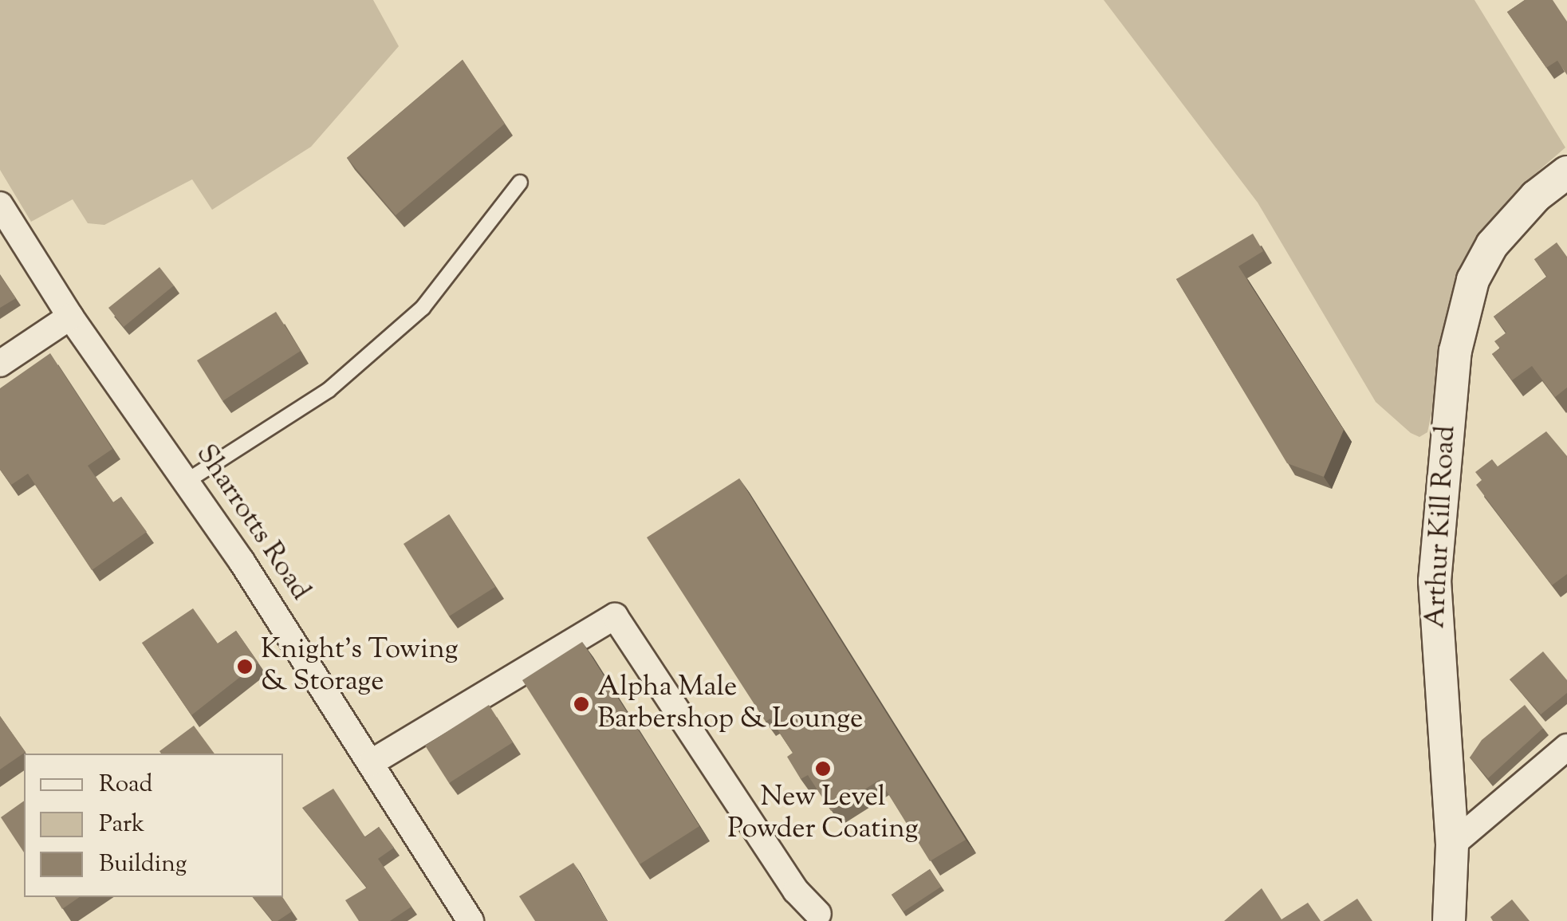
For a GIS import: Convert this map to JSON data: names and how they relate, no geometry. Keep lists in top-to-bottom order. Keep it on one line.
{"streets":{"street":["Sharrotts Road","Arthur Kill Road"]},"places":["Knight's Towing & Storage","Alpha Male Barbershop & Lounge","New Level Powder Coating"],"legend":["Road","Park","Building"]}
